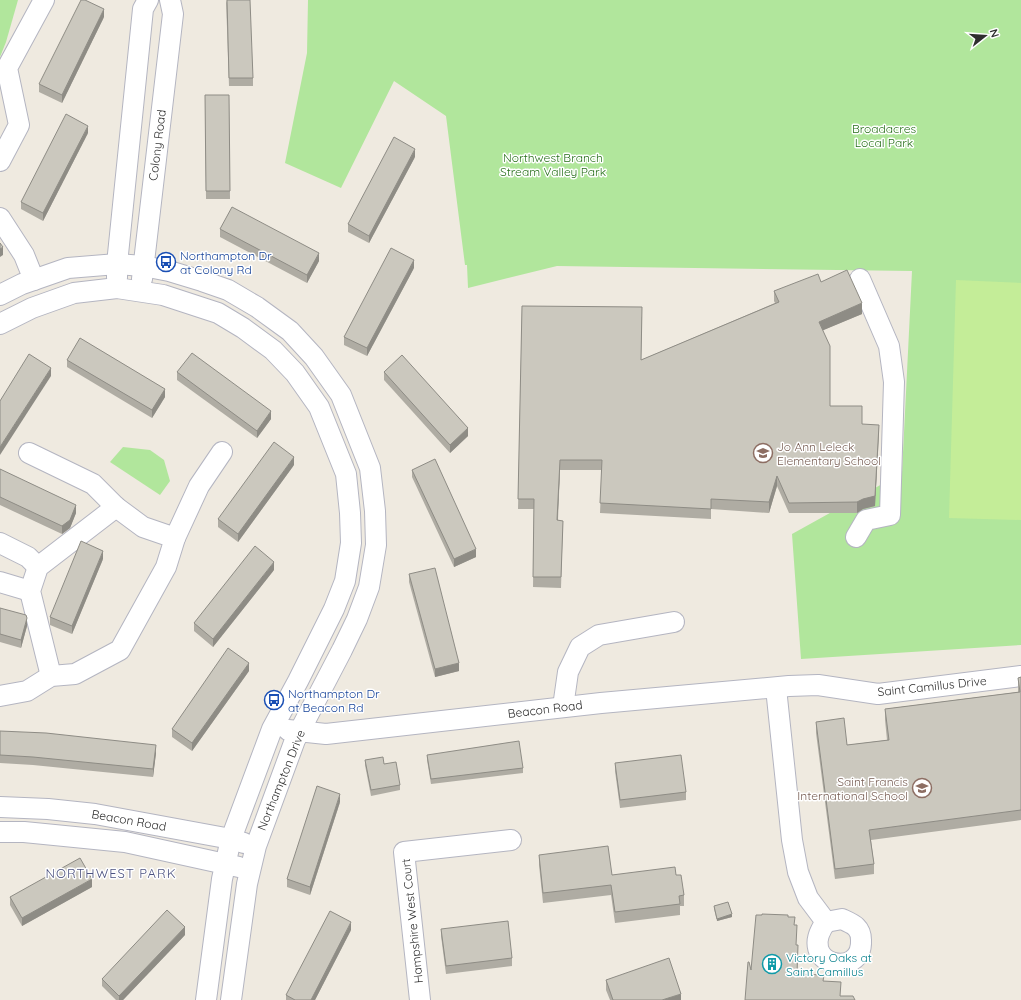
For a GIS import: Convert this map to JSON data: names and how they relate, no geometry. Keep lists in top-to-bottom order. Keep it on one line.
{"streets":{"street":["Colony Road","Saint Camillus Drive","Beacon Road","Northampton Drive","Hampshire West Court"]},"crossings":[["Colony Road","Northampton Drive"],["Saint Camillus Drive","Beacon Road"],["Beacon Road","Northampton Drive"]],"districts":["NORTHWEST PARK"],"parks":["Broadacres Local Park","Northwest Branch Stream Valley Park"],"places":{"bus stop":["Northampton Dr at Colony Rd","Northampton Dr at Beacon Rd"],"school or university":["Jo Ann Leleck Elementary School","Saint Francis International School"],"building":["Victory Oaks at Saint Camillus"]},"north":"right"}
